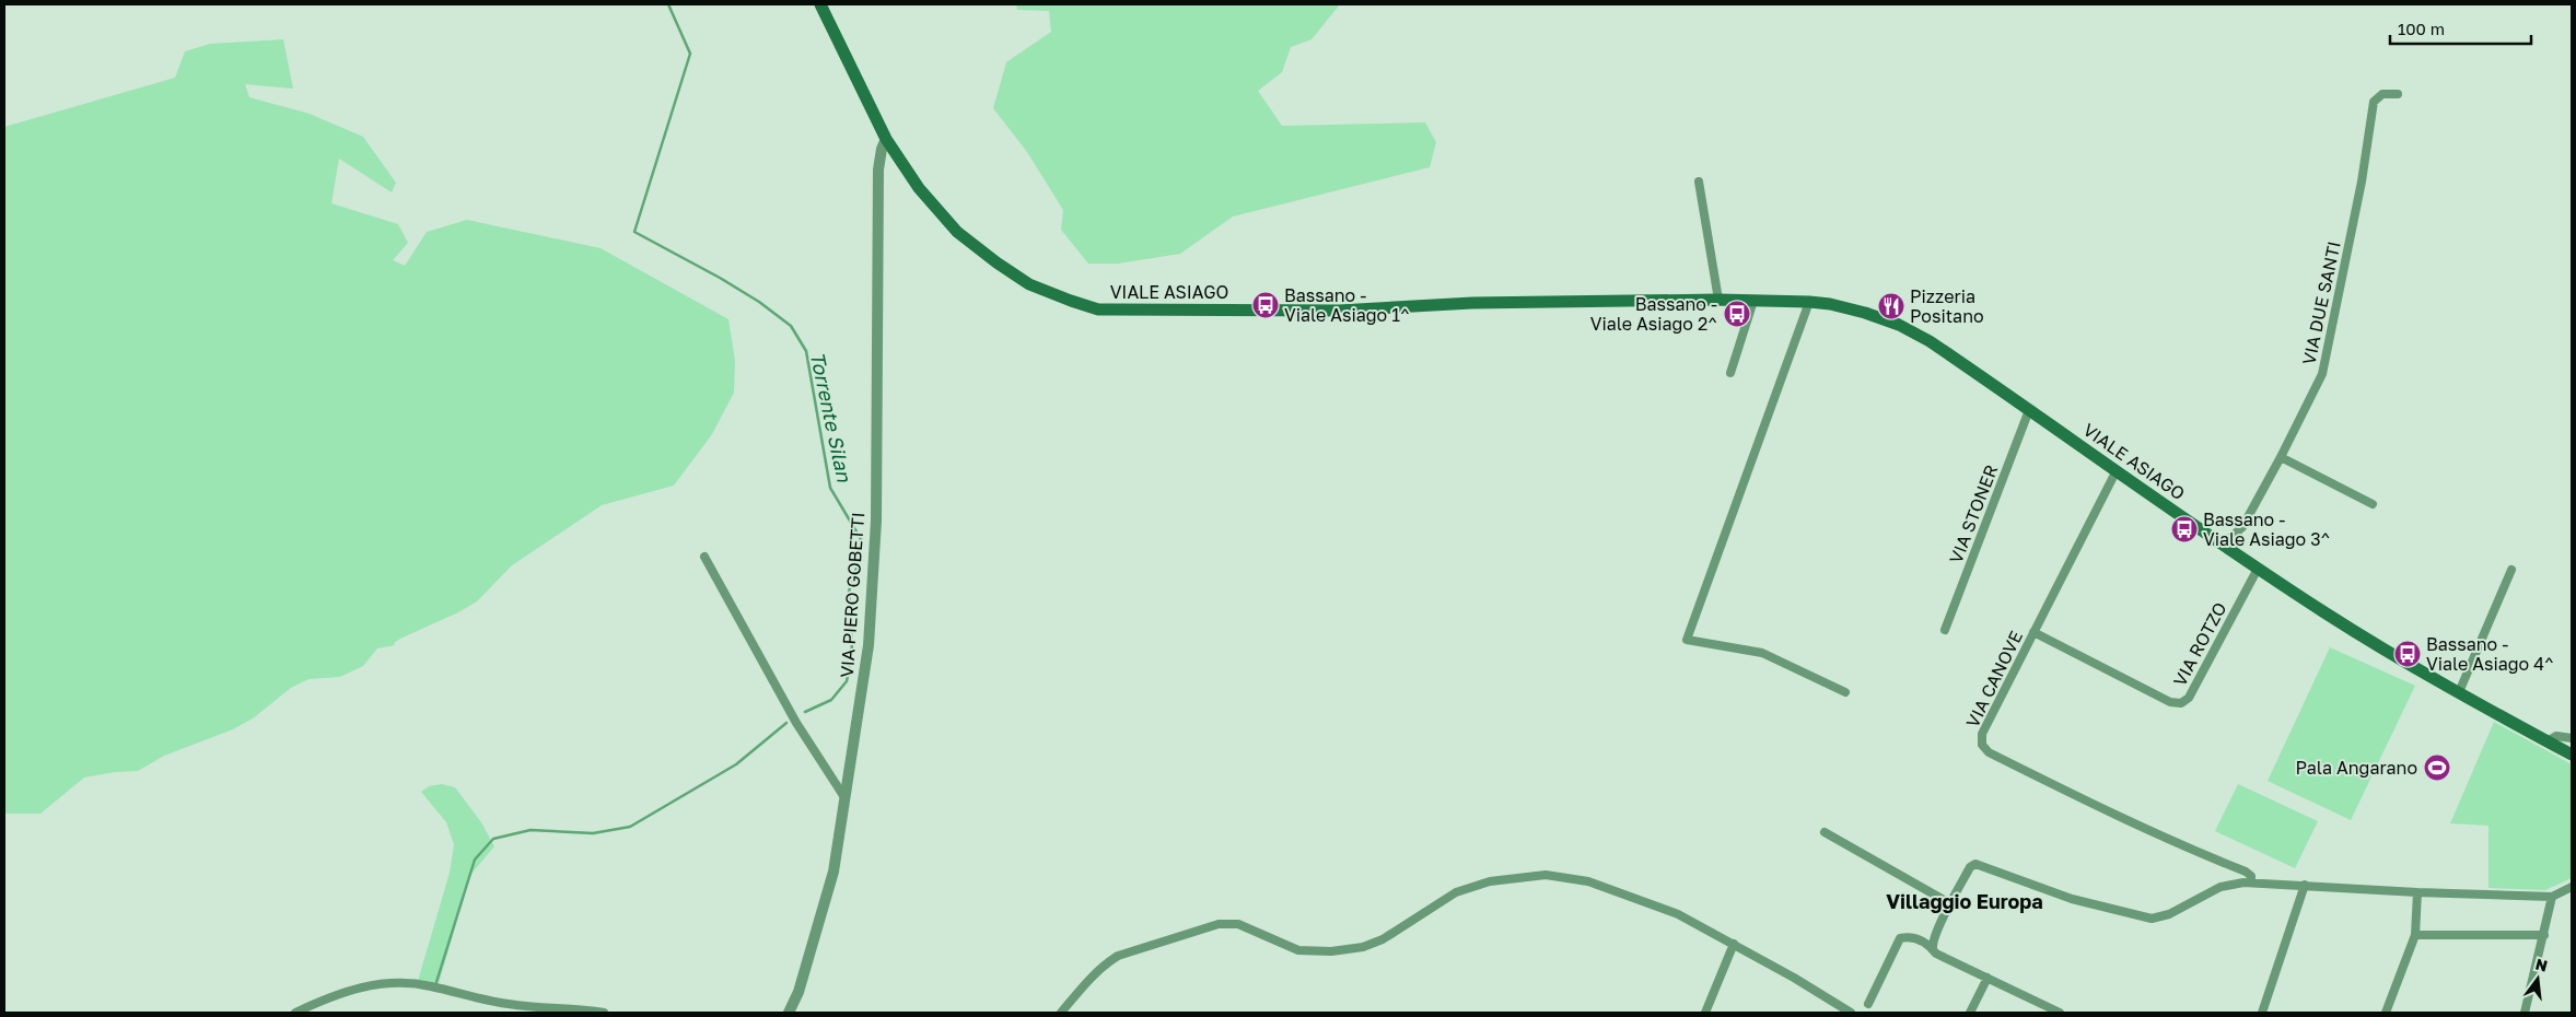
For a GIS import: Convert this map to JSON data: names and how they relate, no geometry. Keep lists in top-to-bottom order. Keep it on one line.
{"streets":{"main road":["VIALE ASIAGO"],"street":["VIA DUE SANTI","VIA STONER","VIA PIERO GOBETTI","VIA ROTZO","VIA CANOVE"]},"crossings":[["VIALE ASIAGO","VIA DUE SANTI"],["VIALE ASIAGO","VIA STONER"],["VIALE ASIAGO","VIA PIERO GOBETTI"],["VIALE ASIAGO","VIA ROTZO"],["VIALE ASIAGO","VIA CANOVE"],["VIA ROTZO","VIA CANOVE"]],"districts":["Villaggio Europa"],"water":["Torrente Silan"],"places":{"bus stop":["Bassano - Viale Asiago 1^","Bassano - Viale Asiago 2^","Bassano - Viale Asiago 3^","Bassano - Viale Asiago 4^"],"restaurant":["Pizzeria Positano"],"sports":["Pala Angarano"]},"scale_bar":"100 m","north":"top"}
